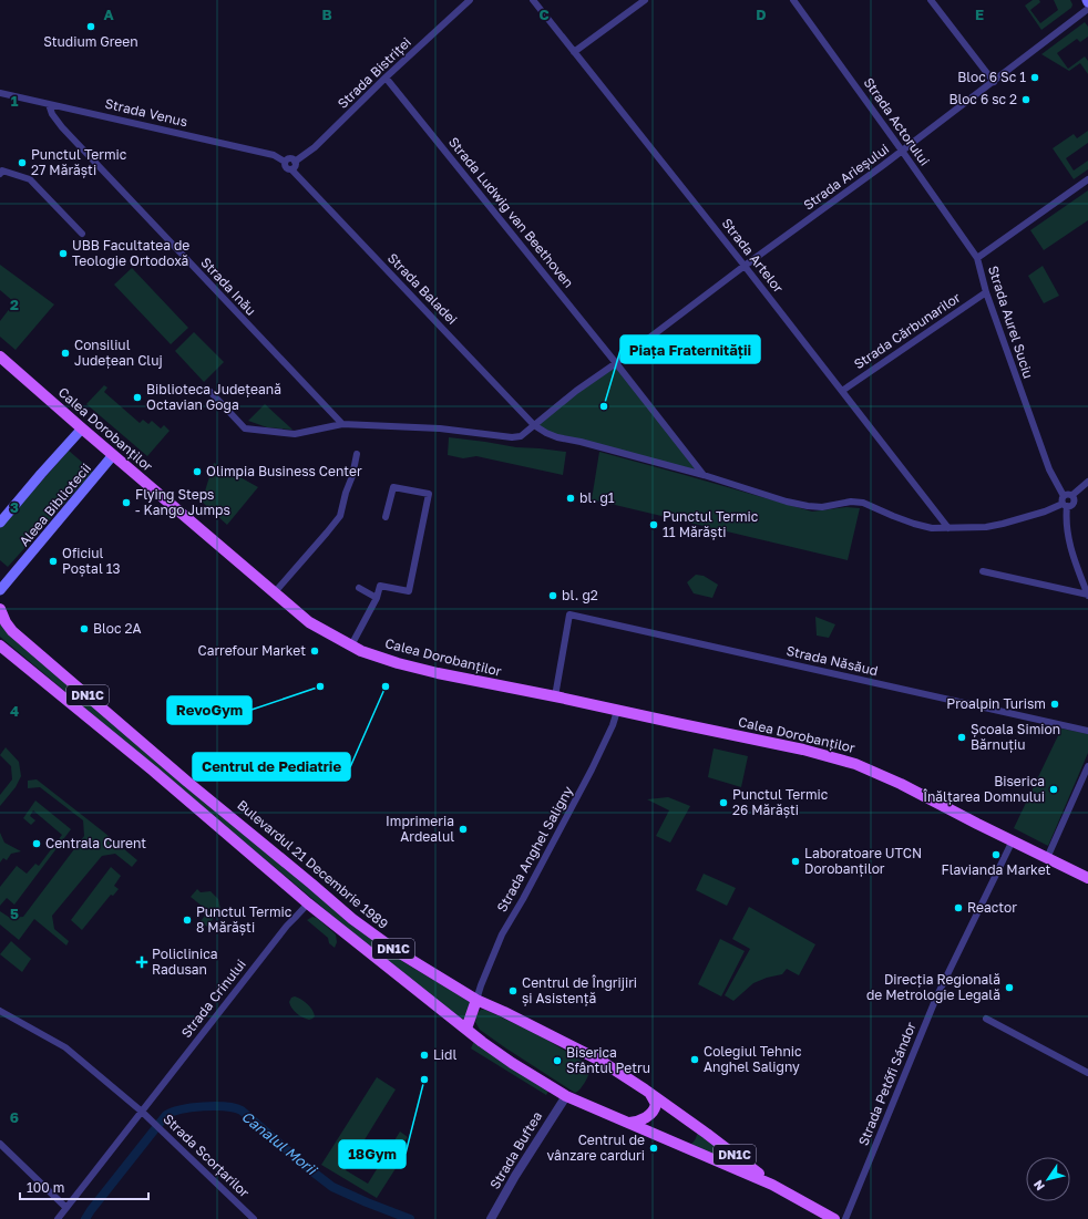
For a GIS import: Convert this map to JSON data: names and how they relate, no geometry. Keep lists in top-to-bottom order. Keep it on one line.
{"streets":{"main road":["Calea Dorobanților","Aleea Bibliotecii","DN1C","Bulevardul 21 Decembrie 1989"],"street":["Strada Bistriței","Strada Venus","Strada Actorului","Strada Arieșului","Strada Ludwig van Beethoven","Strada Artelor","Strada Inău","Strada Baladei","Strada Aurel Suciu","Strada Cărbunarilor","Strada Năsăud","Strada Anghel Saligny","Strada Crinului","Strada Petőfi Sándor","Strada Buftea","Strada Scorțarilor"]},"crossings":[["Strada Bistriței","Strada Venus"],["Strada Bistriței","Strada Ludwig van Beethoven"],["Strada Bistriței","Strada Baladei"],["Strada Venus","Strada Inău"],["Strada Venus","Strada Baladei"],["Strada Actorului","Strada Arieșului"],["Strada Actorului","Strada Aurel Suciu"],["Strada Arieșului","Strada Ludwig van Beethoven"],["Strada Arieșului","Strada Artelor"],["Strada Arieșului","Strada Inău"],["Strada Arieșului","Strada Baladei"],["Strada Ludwig van Beethoven","Strada Baladei"],["Strada Artelor","Strada Baladei"],["Strada Artelor","Strada Cărbunarilor"],["Strada Baladei","Strada Aurel Suciu"],["Strada Aurel Suciu","Strada Cărbunarilor"],["Calea Dorobanților","Aleea Bibliotecii"],["Calea Dorobanților","Strada Năsăud"],["Calea Dorobanților","Strada Anghel Saligny"],["Calea Dorobanților","Strada Petőfi Sándor"],["Strada Anghel Saligny","Bulevardul 21 Decembrie 1989"],["Bulevardul 21 Decembrie 1989","Strada Crinului"],["Bulevardul 21 Decembrie 1989","Strada Buftea"],["Strada Crinului","Strada Scorțarilor"]],"water":["Canalul Morii"],"places":{"other":["Studium Green","Bloc 6 Sc 1","Bloc 6 sc 2","Punctul Termic 27 Mărăști","UBB Facultatea de Teologie Ortodoxă","Consiliul Județean Cluj","Biblioteca Județeană Octavian Goga","Piața Fraternității","Olimpia Business Center","bl. g1","Flying Steps - Kango Jumps","Punctul Termic 11 Mărăști","Oficiul Poștal 13","bl. g2","Bloc 2A","Carrefour Market","RevoGym","Centrul de Pediatrie","Proalpin Turism","Școala Simion Bărnuțiu","Biserica Înălțarea Domnului","Punctul Termic 26 Mărăști","Imprimeria Ardealul","Centrala Curent","Flavianda Market","Laboratoare UTCN Dorobanților","Reactor","Punctul Termic 8 Mărăști","Direcția Regională de Metrologie Legală","Centrul de Îngrijiri și Asistență","Lidl","Colegiul Tehnic Anghel Saligny","Biserica Sfântul Petru","18Gym","Centrul de vânzare carduri"],"health":["Policlinica Radusan"]},"scale_bar":"100 m","north":"bottom left","grid":{"columns":["A","B","C","D","E"],"rows":["1","2","3","4","5","6"]}}
